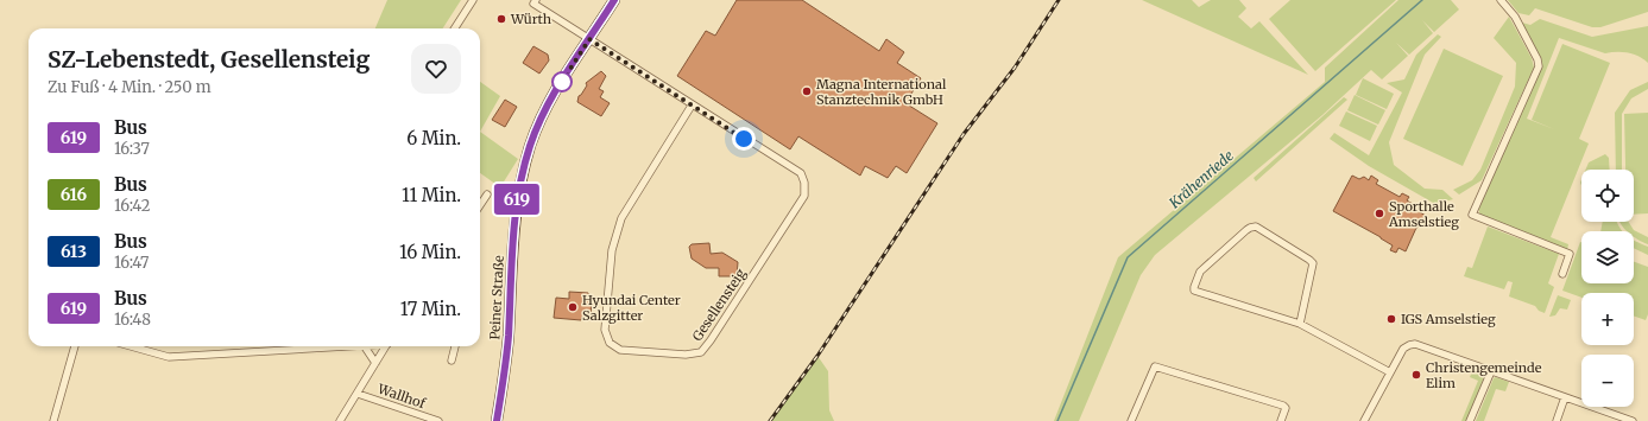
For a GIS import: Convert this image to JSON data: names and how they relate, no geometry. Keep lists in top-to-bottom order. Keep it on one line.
{"streets":{"main road":["Peiner Straße"],"street":["Gesellensteig","Wallhof"]},"crossings":[["Peiner Straße","Gesellensteig"]],"water":["Krähenriede"],"places":["Würth","Magna International Stanztechnik GmbH","Sporthalle Amselstieg","Hyundai Center Salzgitter","IGS Amselstieg","Christengemeinde Elim"],"lines":["bus line 619"],"page":{"on_map":"619","heading":["SZ-Lebenstedt, Gesellensteig","Zu Fuß · 4 Min. · 250 m"],"list":[{"mark":"619","name":"Bus","note":"16:37","value":"6 Min."},{"mark":"616","name":"Bus","note":"16:42","value":"11 Min."},{"mark":"613","name":"Bus","note":"16:47","value":"16 Min."},{"mark":"619","name":"Bus","note":"16:48","value":"17 Min."}],"map_buttons":["+","−"]}}
